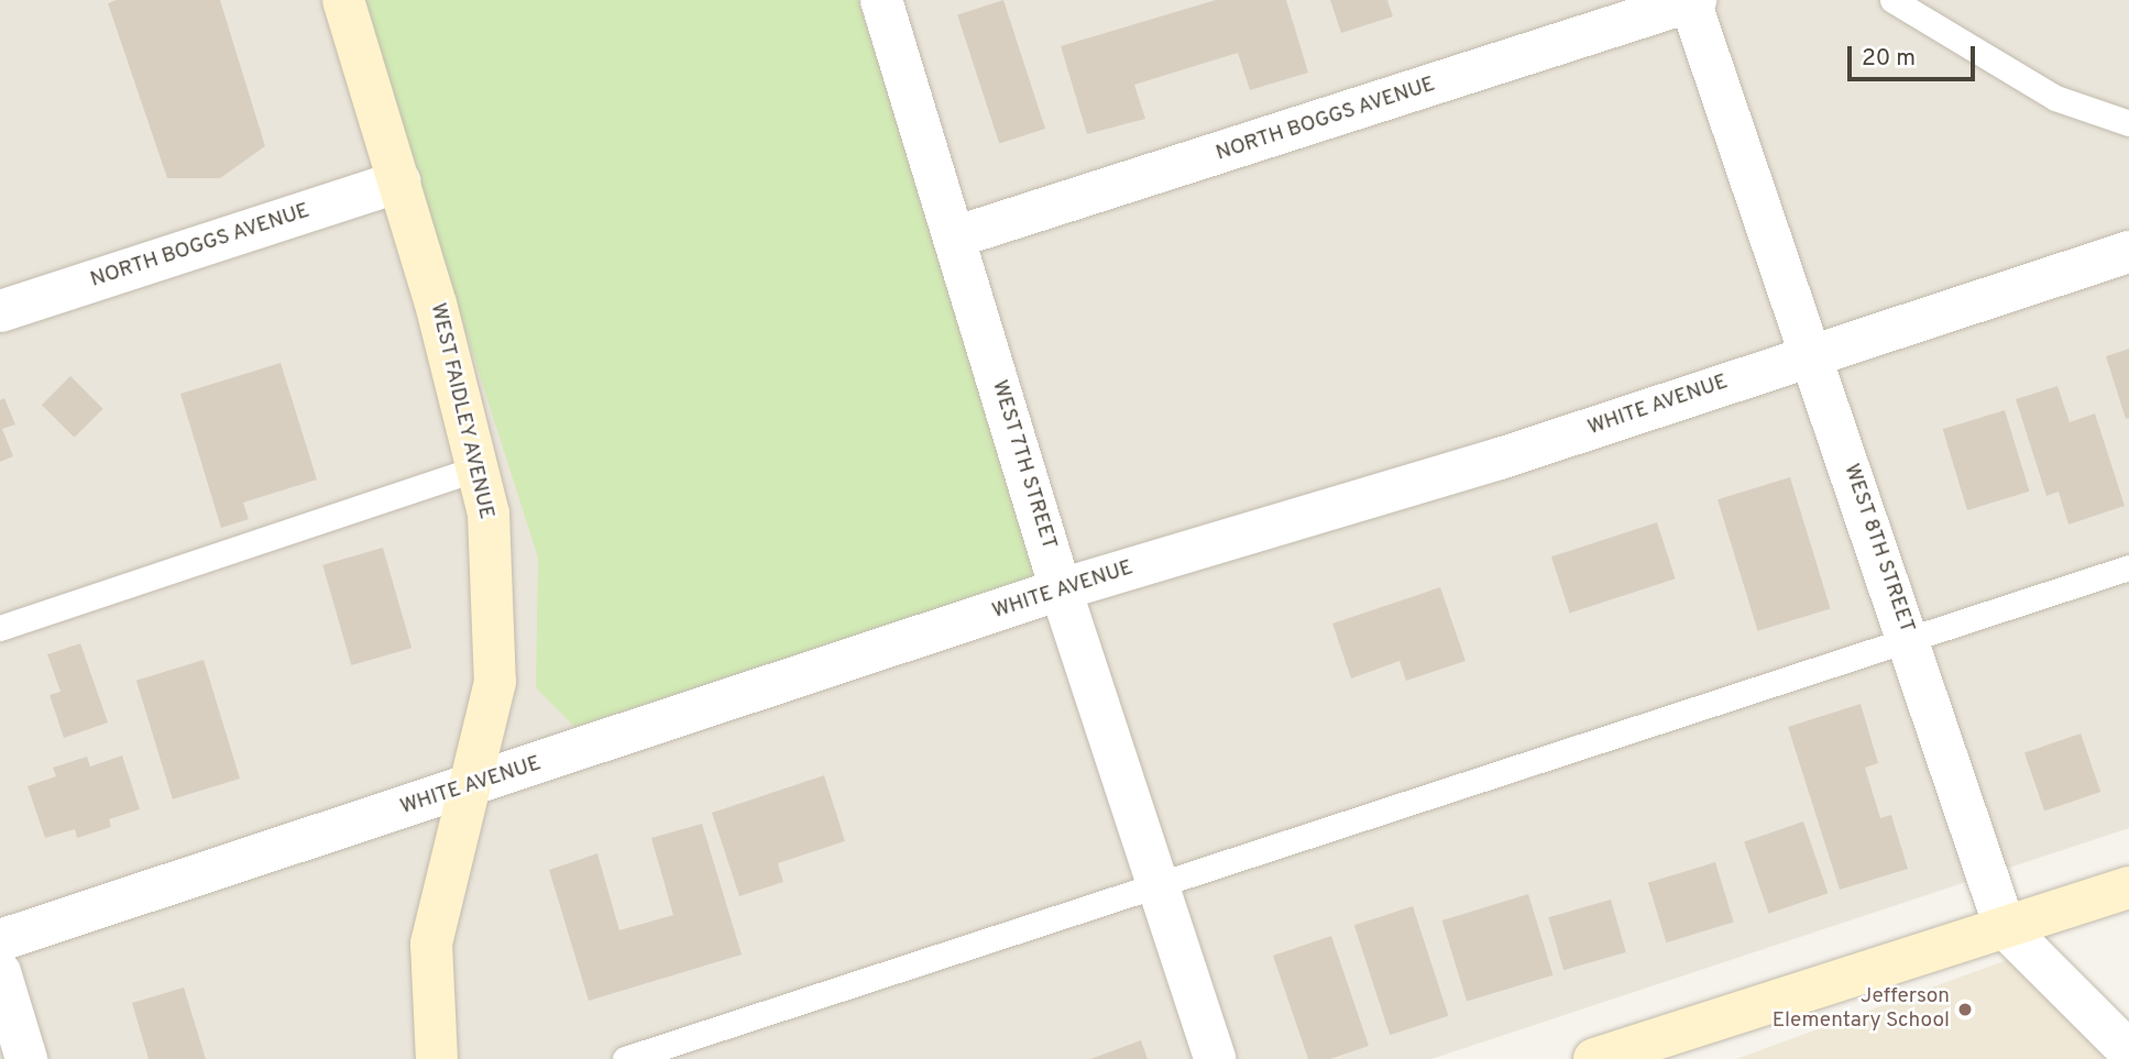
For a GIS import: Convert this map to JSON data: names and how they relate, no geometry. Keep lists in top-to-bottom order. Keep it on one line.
{"streets":{"street":["NORTH BOGGS AVENUE","WHITE AVENUE","WEST FAIDLEY AVENUE","WEST 7TH STREET","WEST 8TH STREET"]},"crossings":[["NORTH BOGGS AVENUE","WEST FAIDLEY AVENUE"],["NORTH BOGGS AVENUE","WEST 7TH STREET"],["NORTH BOGGS AVENUE","WEST 8TH STREET"],["WHITE AVENUE","WEST FAIDLEY AVENUE"],["WHITE AVENUE","WEST 7TH STREET"],["WHITE AVENUE","WEST 8TH STREET"]],"places":["Jefferson Elementary School"],"scale_bar":"20 m"}
